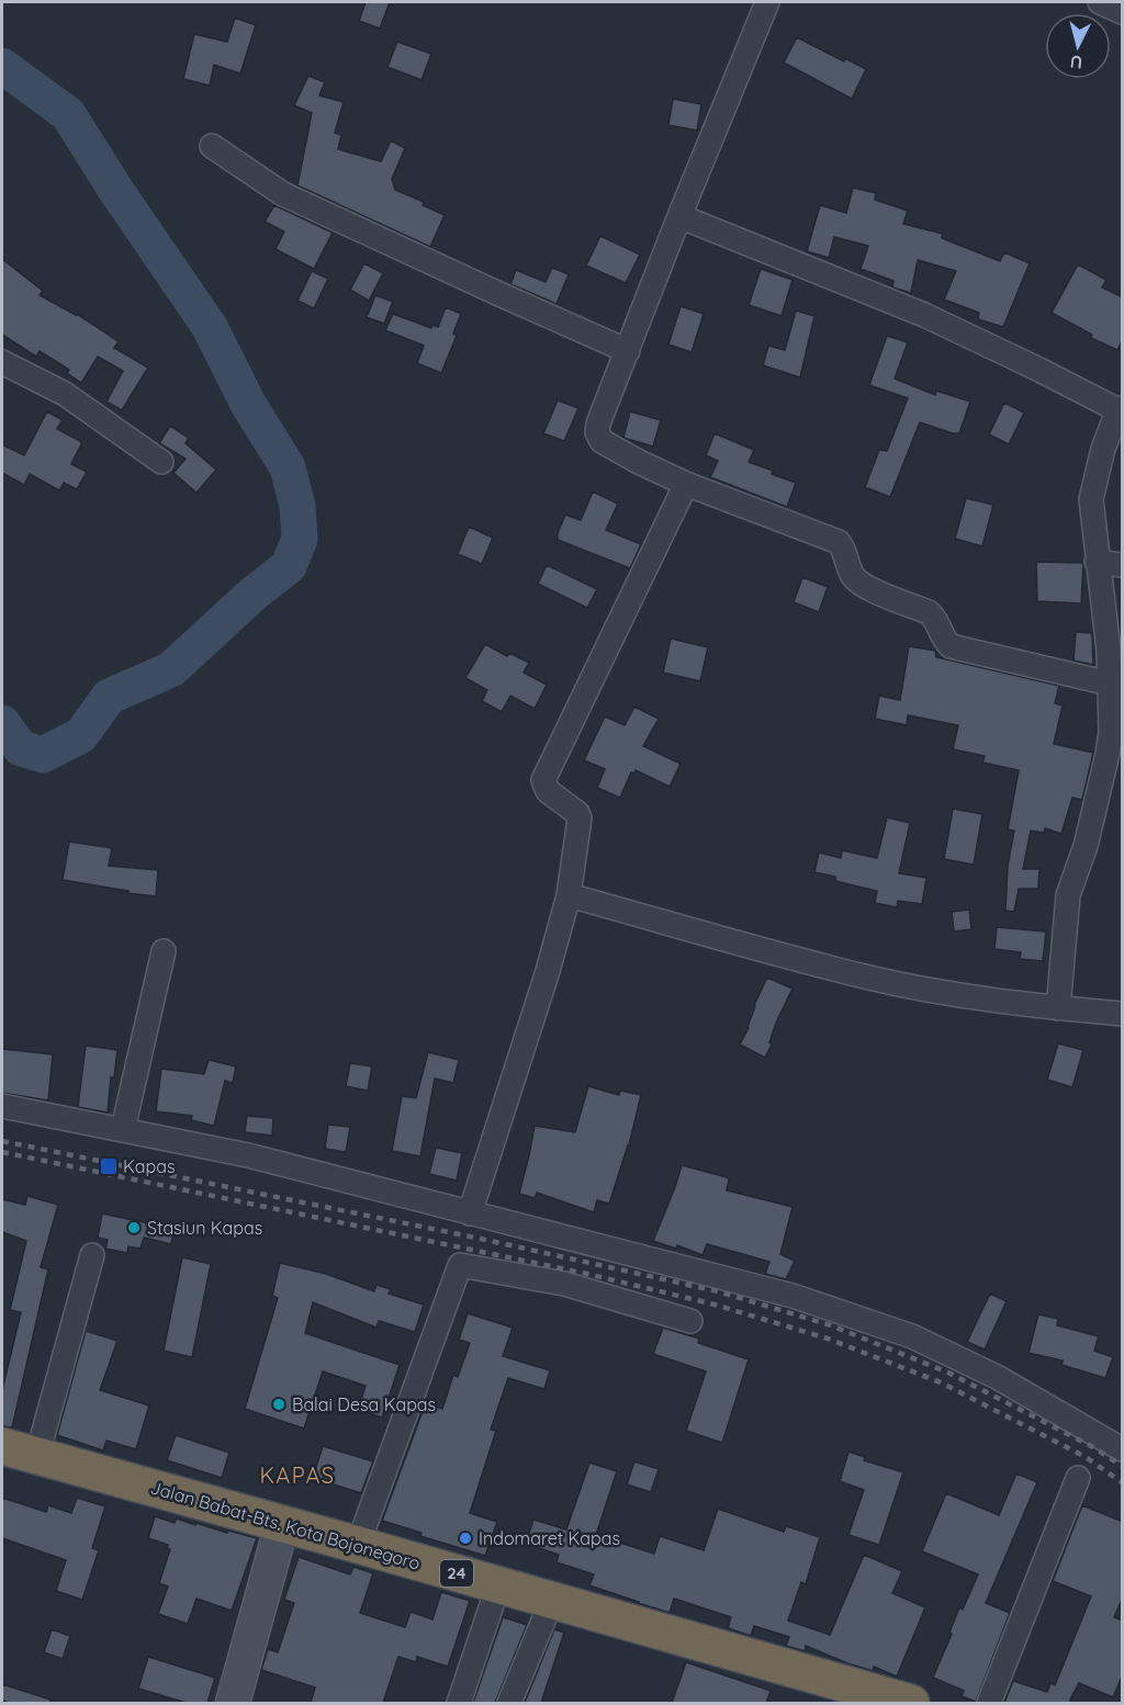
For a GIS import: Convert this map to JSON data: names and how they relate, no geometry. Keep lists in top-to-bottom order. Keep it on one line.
{"streets":{"highway":["Jalan Babat-Bts. Kota Bojonegoro","24"]},"districts":["KAPAS"],"places":{"transit":["Kapas"],"other":["Stasiun Kapas","Balai Desa Kapas","Indomaret Kapas"]},"north":"bottom"}
